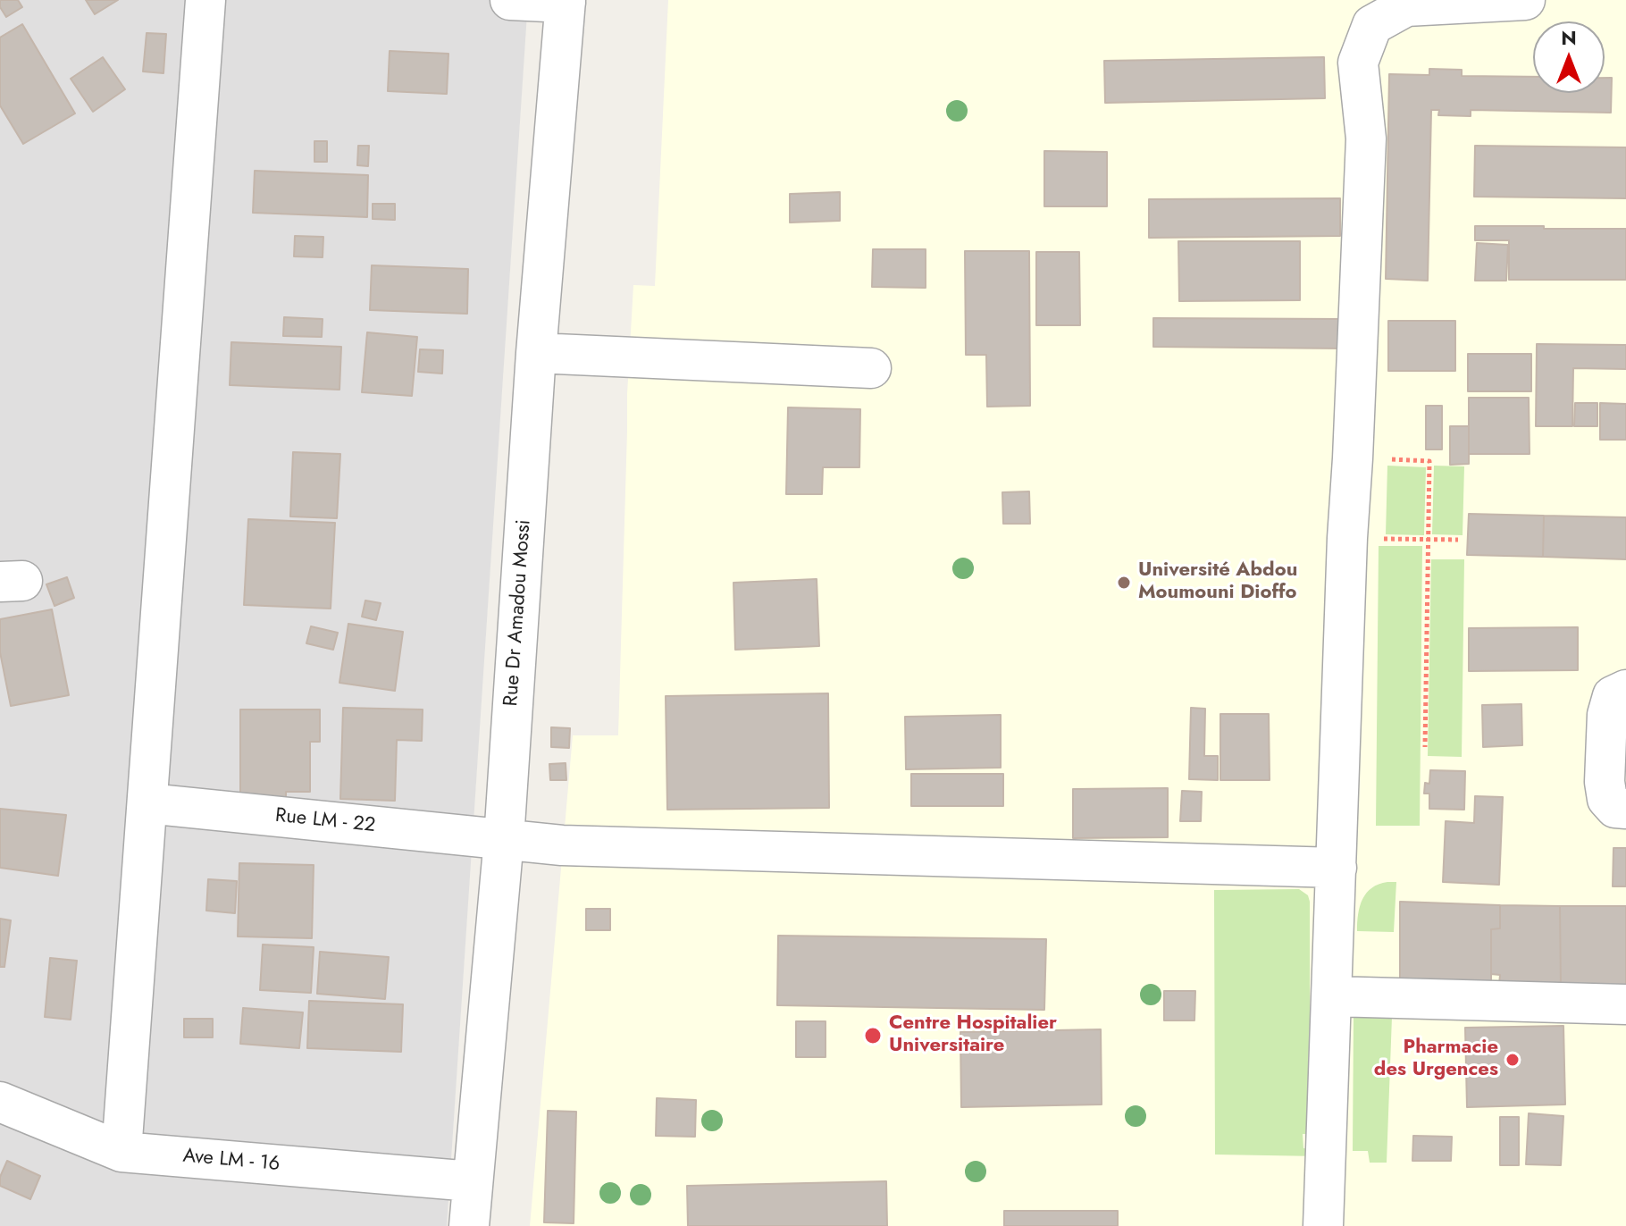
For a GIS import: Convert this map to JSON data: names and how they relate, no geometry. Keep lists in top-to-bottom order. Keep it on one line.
{"streets":{"street":["Rue Dr Amadou Mossi","Rue LM - 22","Ave LM - 16"]},"crossings":[["Rue Dr Amadou Mossi","Rue LM - 22"],["Rue Dr Amadou Mossi","Ave LM - 16"]],"places":["Université Abdou Moumouni Dioffo","Centre Hospitalier Universitaire","Pharmacie des Urgences"],"north":"top"}
